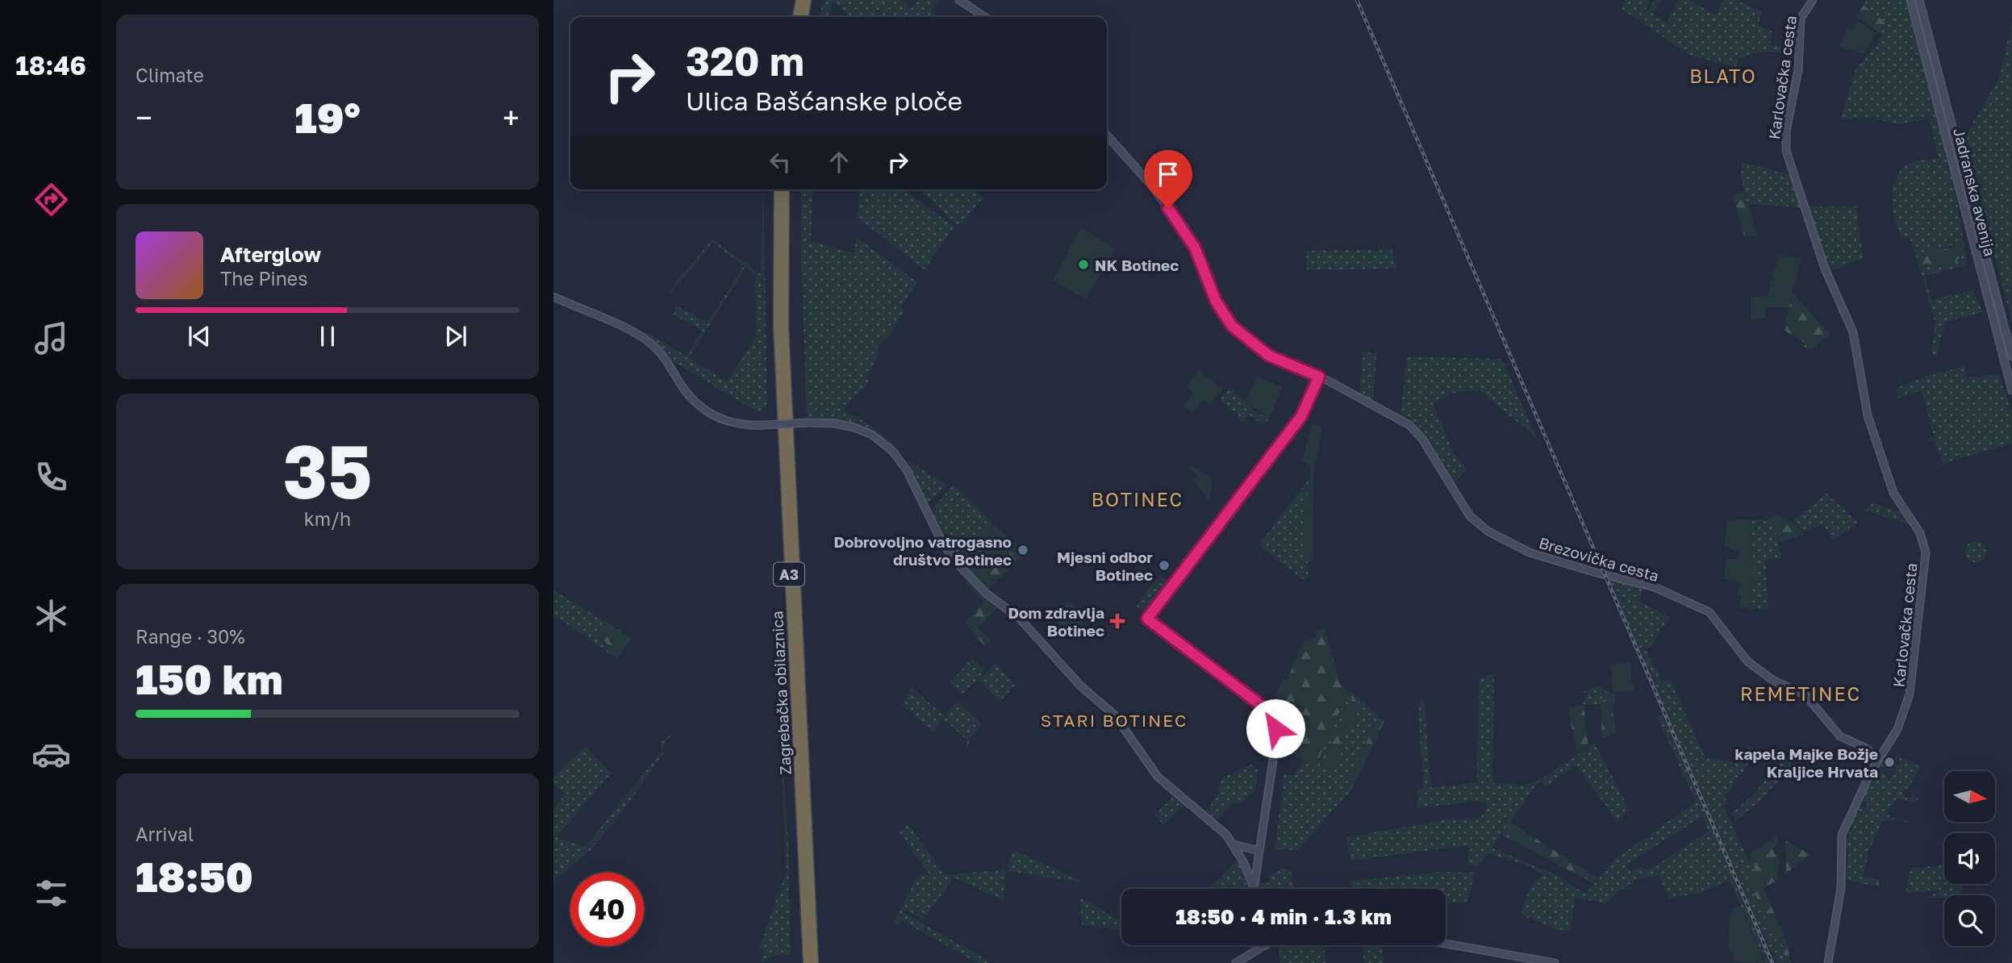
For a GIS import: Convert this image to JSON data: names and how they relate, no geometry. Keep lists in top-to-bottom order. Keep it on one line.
{"streets":{"highway":["A3","Zagrebačka obilaznica"],"street":["Karlovačka cesta","Jadranska avenija","Brezovička cesta"]},"crossings":[["Karlovačka cesta","Brezovička cesta"]],"districts":["BLATO","BOTINEC","REMETINEC","STARI BOTINEC"],"places":{"other":["NK Botinec","Dobrovoljno vatrogasno društvo Botinec","Mjesni odbor Botinec","kapela Majke Božje Kraljice Hrvata"],"health":["Dom zdravlja Botinec"]},"north":"right","page":{"tabs":"18:46","tile":["Climate",["35","km/h"],["Range · 30%","150 km"],["Arrival","18:50"]],"turn":["320 m","Ulica Bašćanske ploče"],"heat":["−","19°","+"],"song":["Afterglow","The Pines"],"limit":"40","trip":"18:50 · 4 min · 1.3 km"}}
